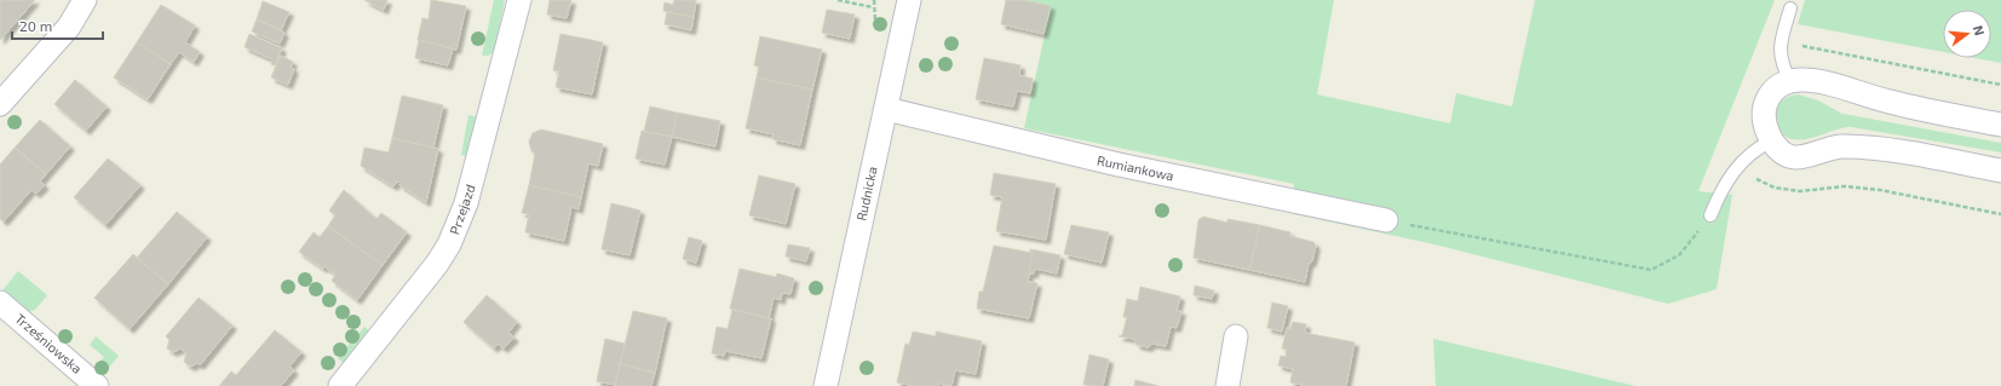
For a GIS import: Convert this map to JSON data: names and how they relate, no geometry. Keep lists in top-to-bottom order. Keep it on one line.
{"streets":{"street":["Rumiankowa","Rudnicka","Przejazd","Trześniowska"]},"crossings":[["Rumiankowa","Rudnicka"]],"scale_bar":"20 m","north":"right"}
